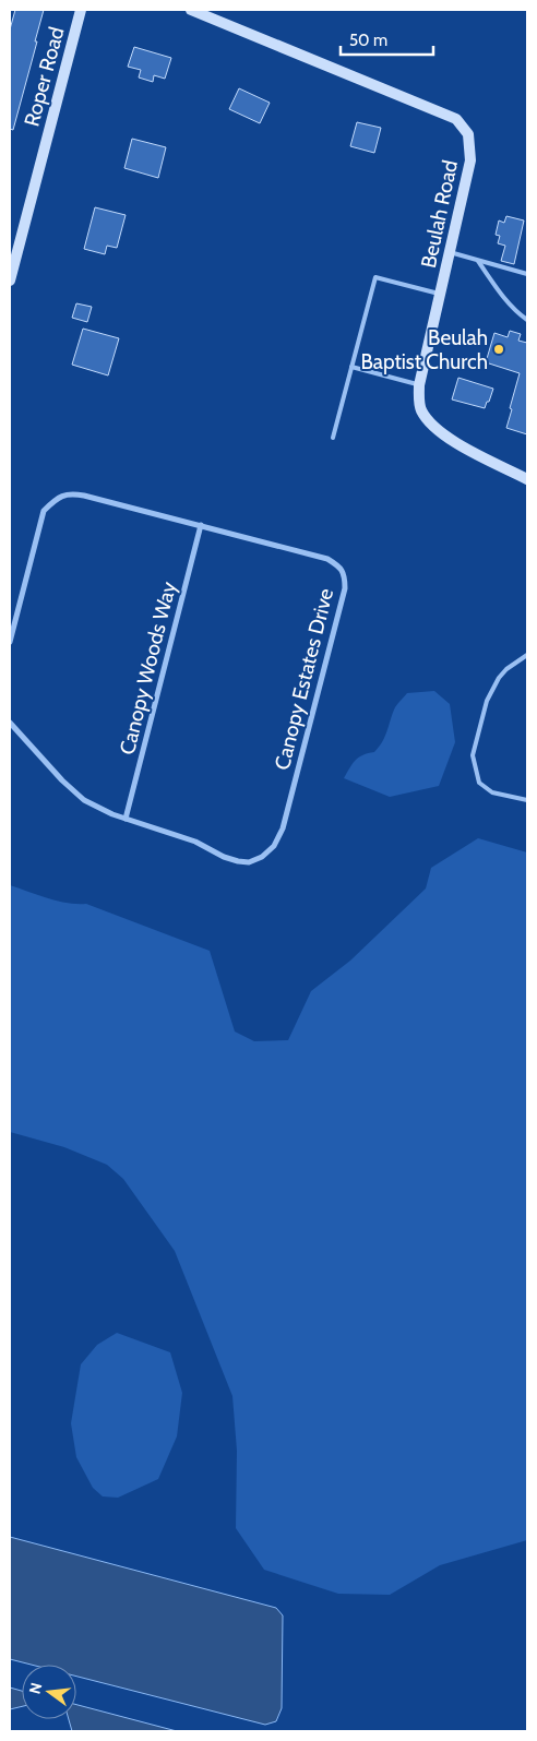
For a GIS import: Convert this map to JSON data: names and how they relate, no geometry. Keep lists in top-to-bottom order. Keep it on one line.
{"streets":{"street":["Roper Road","Beulah Road","Canopy Woods Way","Canopy Estates Drive"]},"crossings":[["Canopy Woods Way","Canopy Estates Drive"]],"places":["Beulah Baptist Church"],"scale_bar":"50 m","north":"left"}
